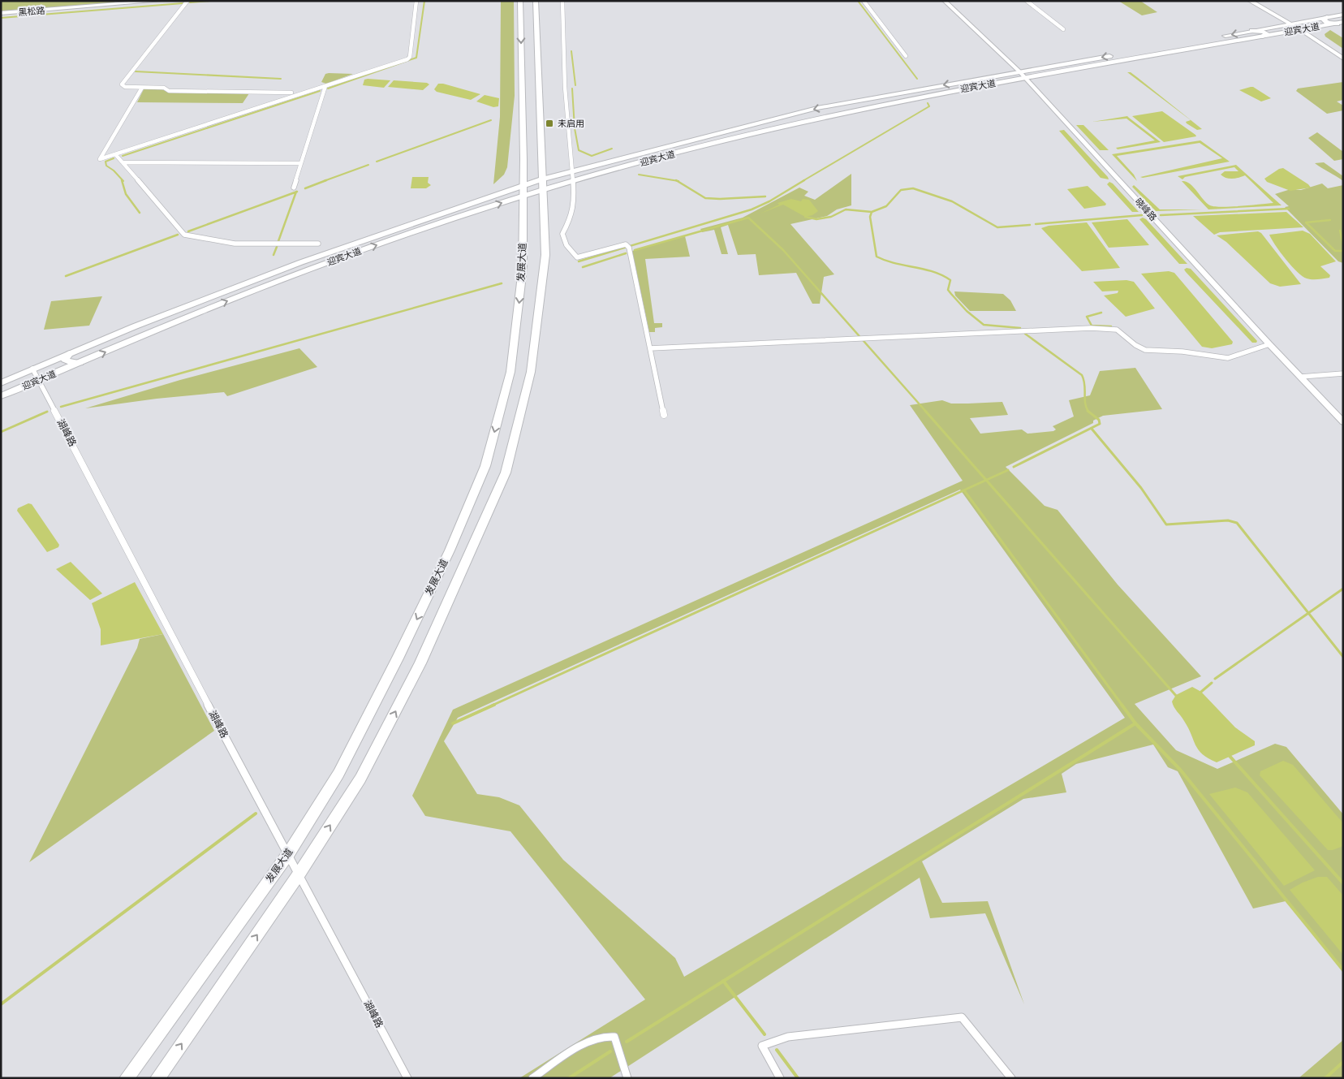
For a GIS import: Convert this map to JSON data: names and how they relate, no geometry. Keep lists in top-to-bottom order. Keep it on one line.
{"streets":{"main road":["迎宾大道","发展大道"],"street":["黑松路","晓峰路","湖峰路"]},"crossings":[["迎宾大道","晓峰路"],["迎宾大道","发展大道"],["迎宾大道","湖峰路"],["发展大道","湖峰路"]],"places":{"transit":["未启用"]}}
